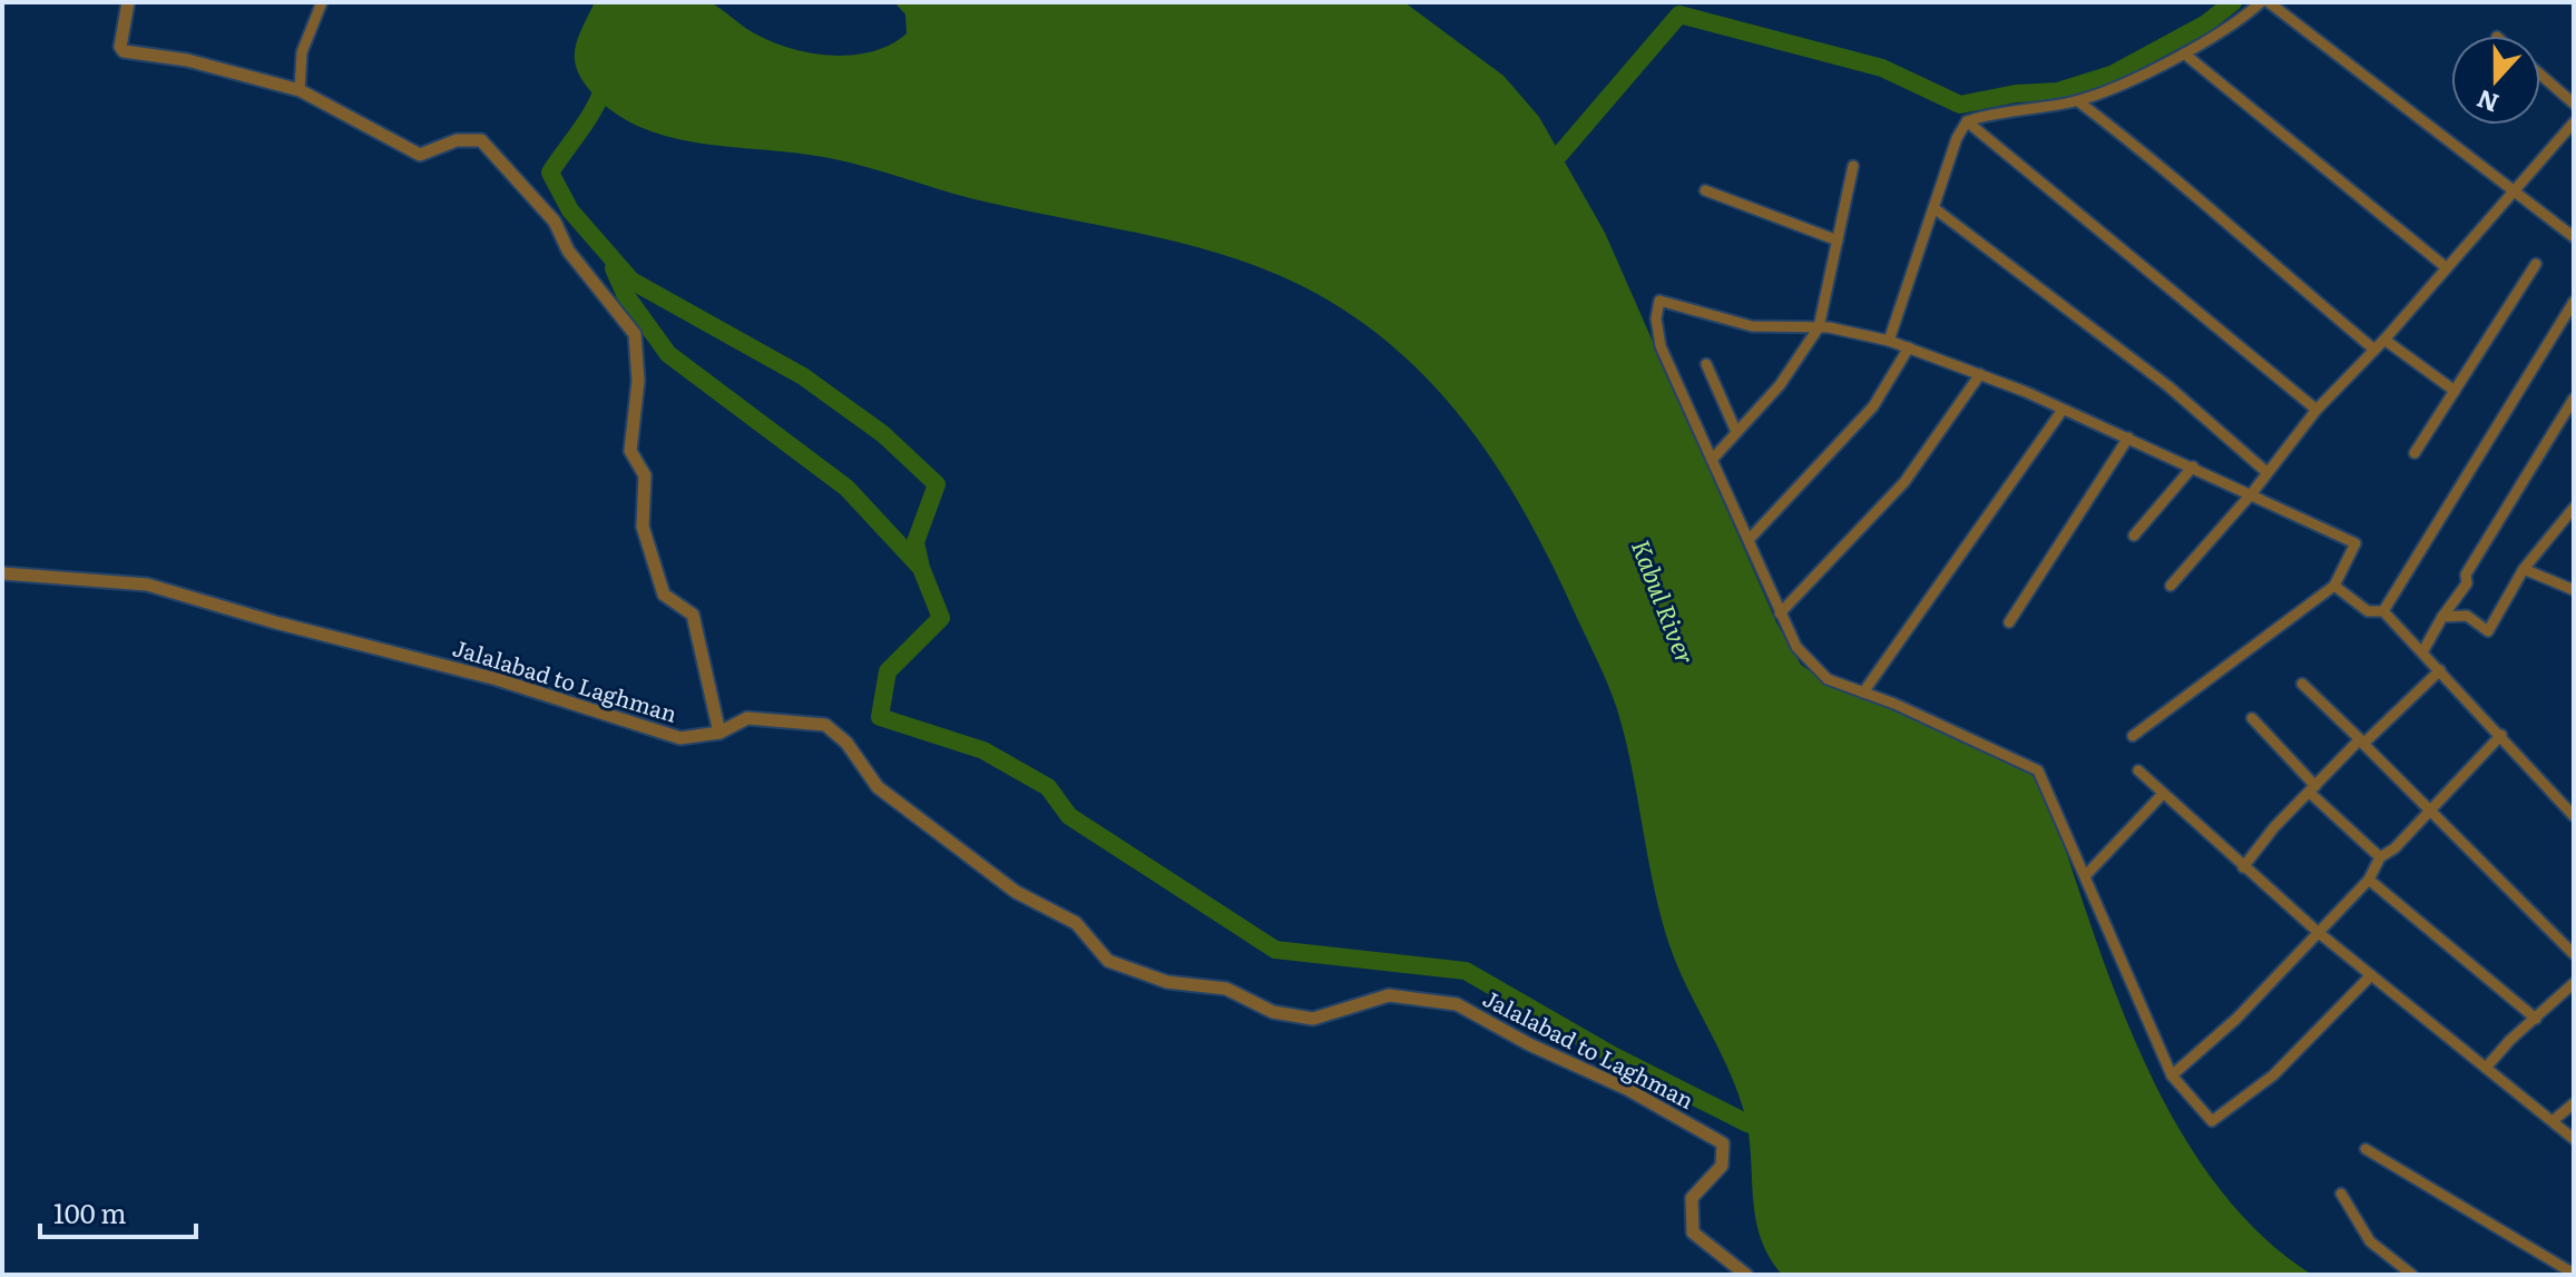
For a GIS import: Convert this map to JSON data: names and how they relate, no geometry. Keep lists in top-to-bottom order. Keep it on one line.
{"streets":{"street":["Jalalabad to Laghman"]},"water":["Kabul River"],"scale_bar":"100 m","north":"bottom"}
